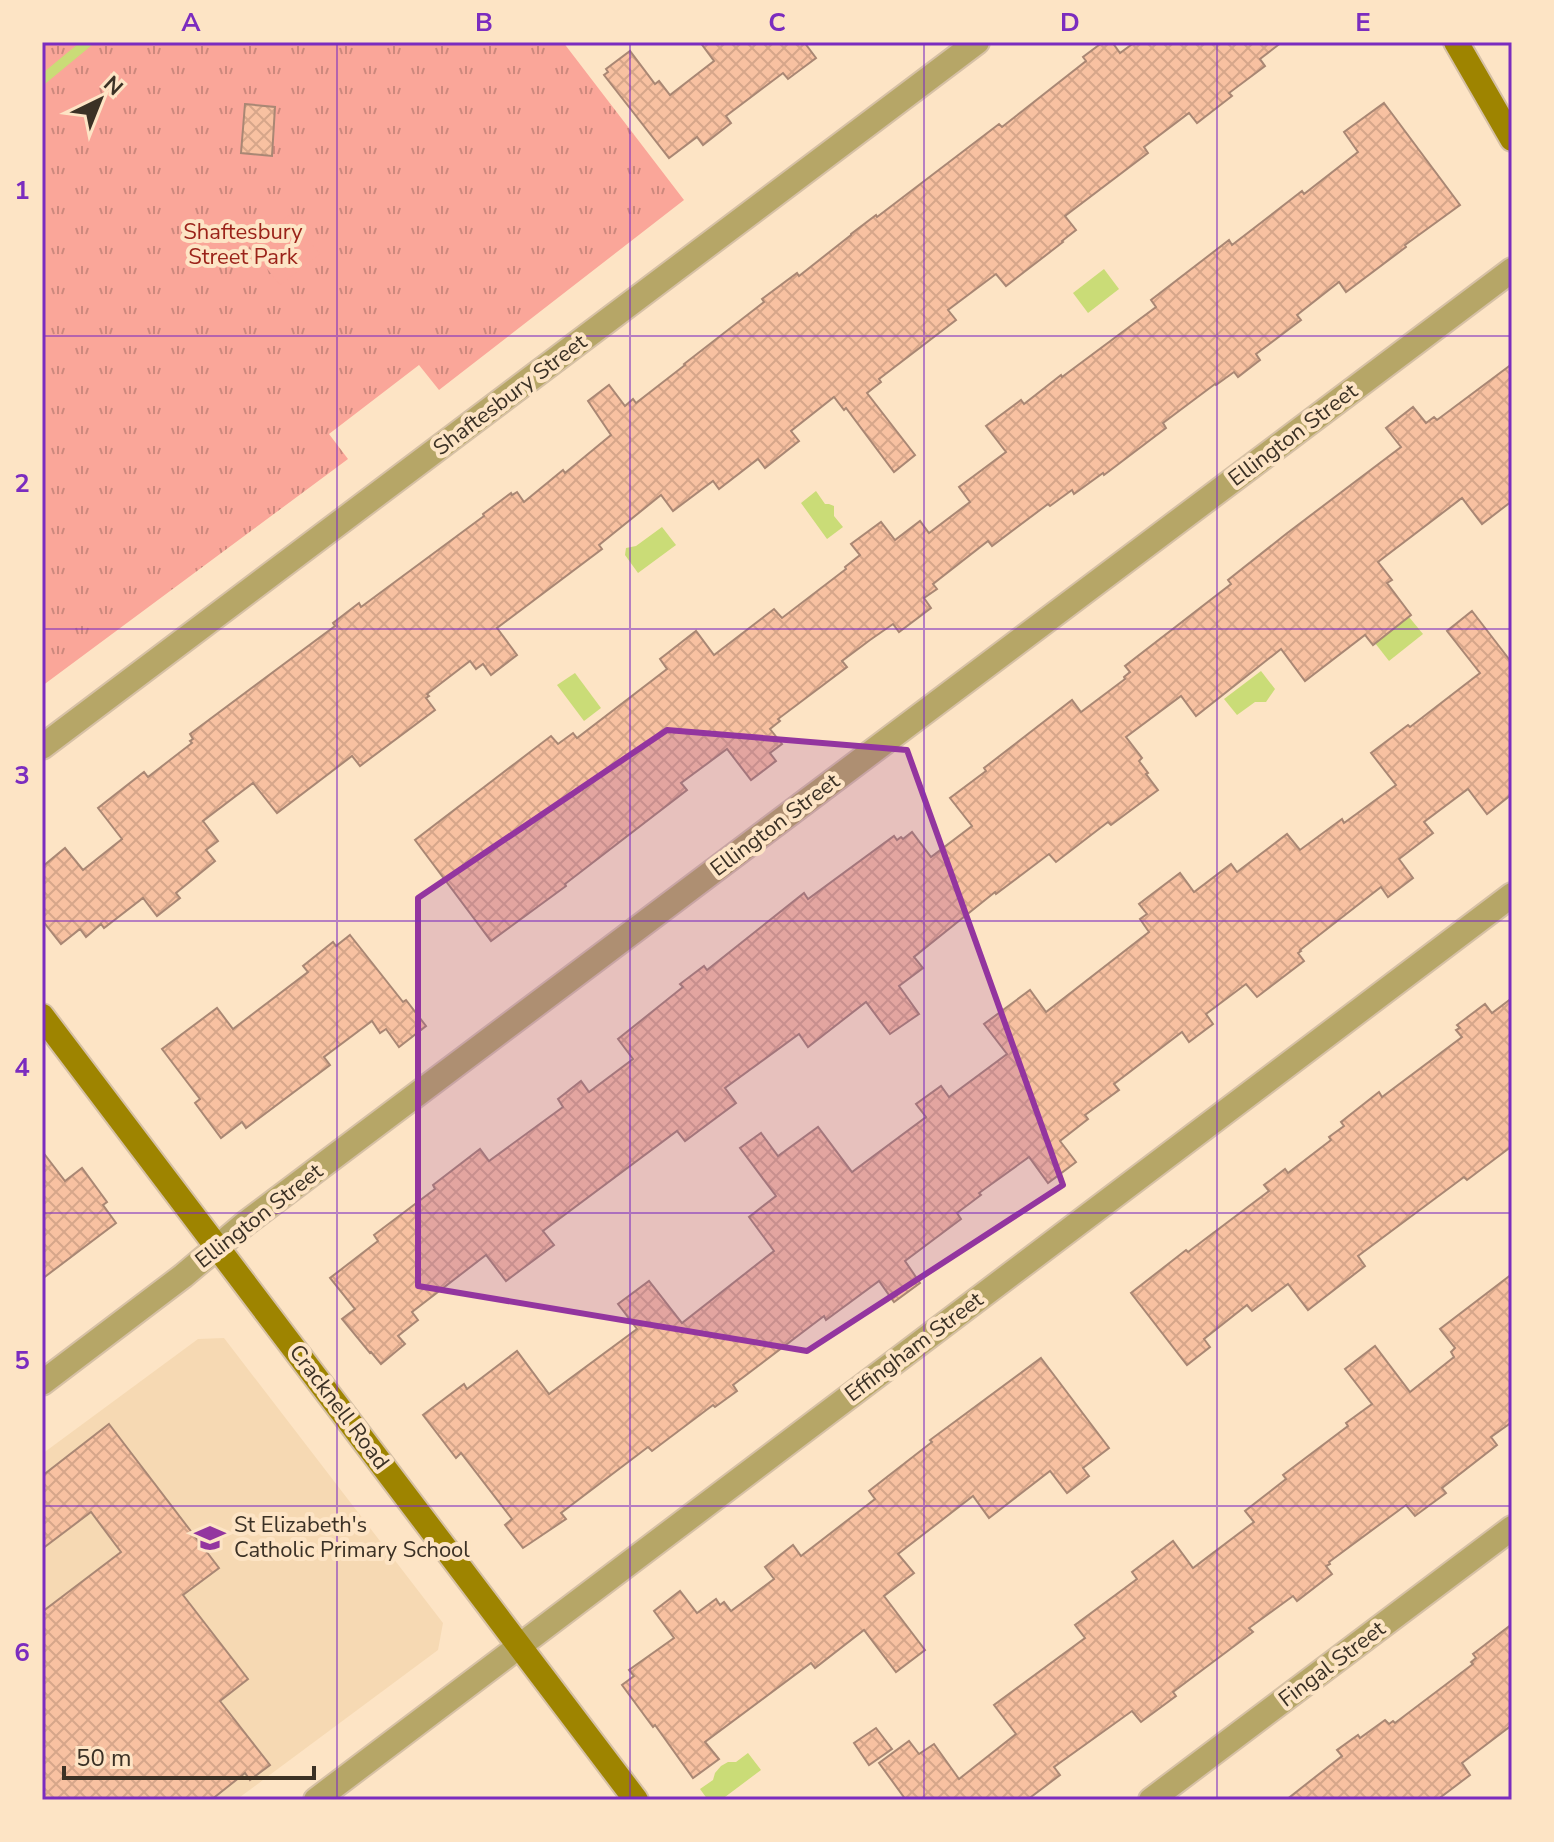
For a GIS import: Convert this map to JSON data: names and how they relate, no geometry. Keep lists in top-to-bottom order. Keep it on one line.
{"streets":{"street":["Shaftesbury Street","Ellington Street","Effingham Street","Cracknell Road","Fingal Street"]},"crossings":[["Ellington Street","Cracknell Road"],["Effingham Street","Cracknell Road"]],"parks":["Shaftesbury Street Park"],"places":{"school or university":["St Elizabeth's Catholic Primary School"]},"scale_bar":"50 m","north":"top right","grid":{"columns":["A","B","C","D","E"],"rows":["1","2","3","4","5","6"]}}
